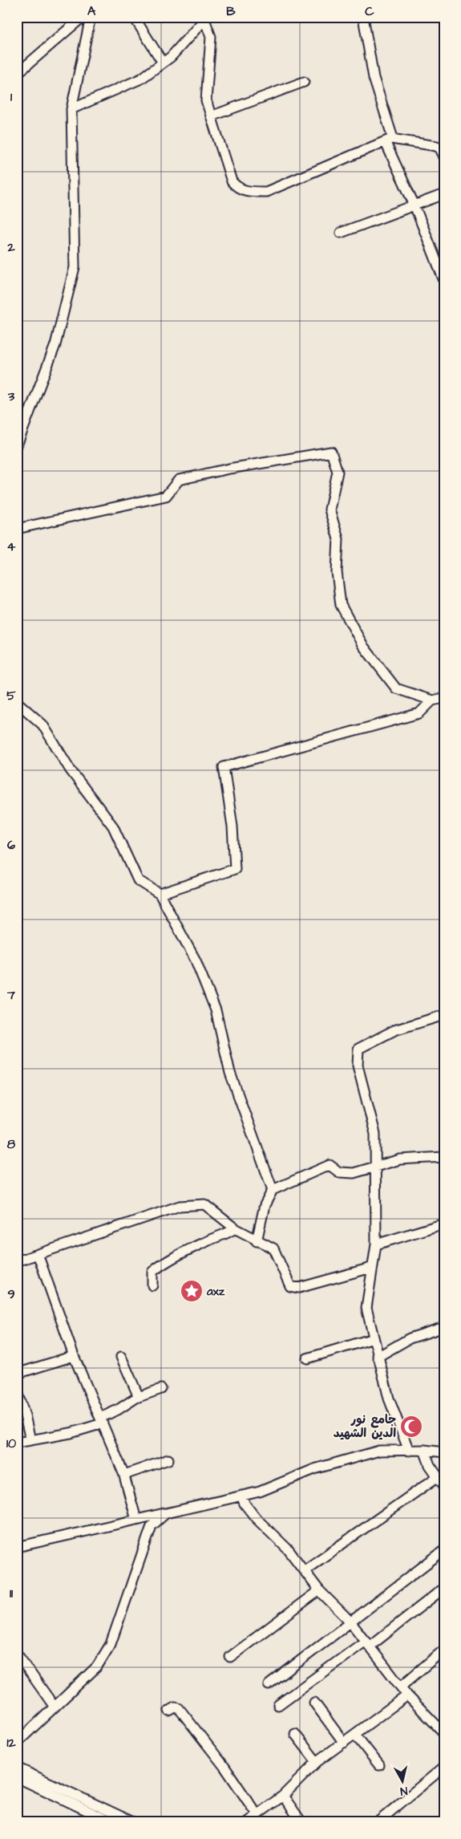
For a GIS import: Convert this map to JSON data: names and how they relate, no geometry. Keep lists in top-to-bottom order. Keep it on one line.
{"places":{"place":["axz"],"mosque":["جامع نور الدين الشهيد"]},"north":"bottom","grid":{"columns":["A","B","C"],"rows":["1","2","3","4","5","6","7","8","9","10","11","12"]}}
